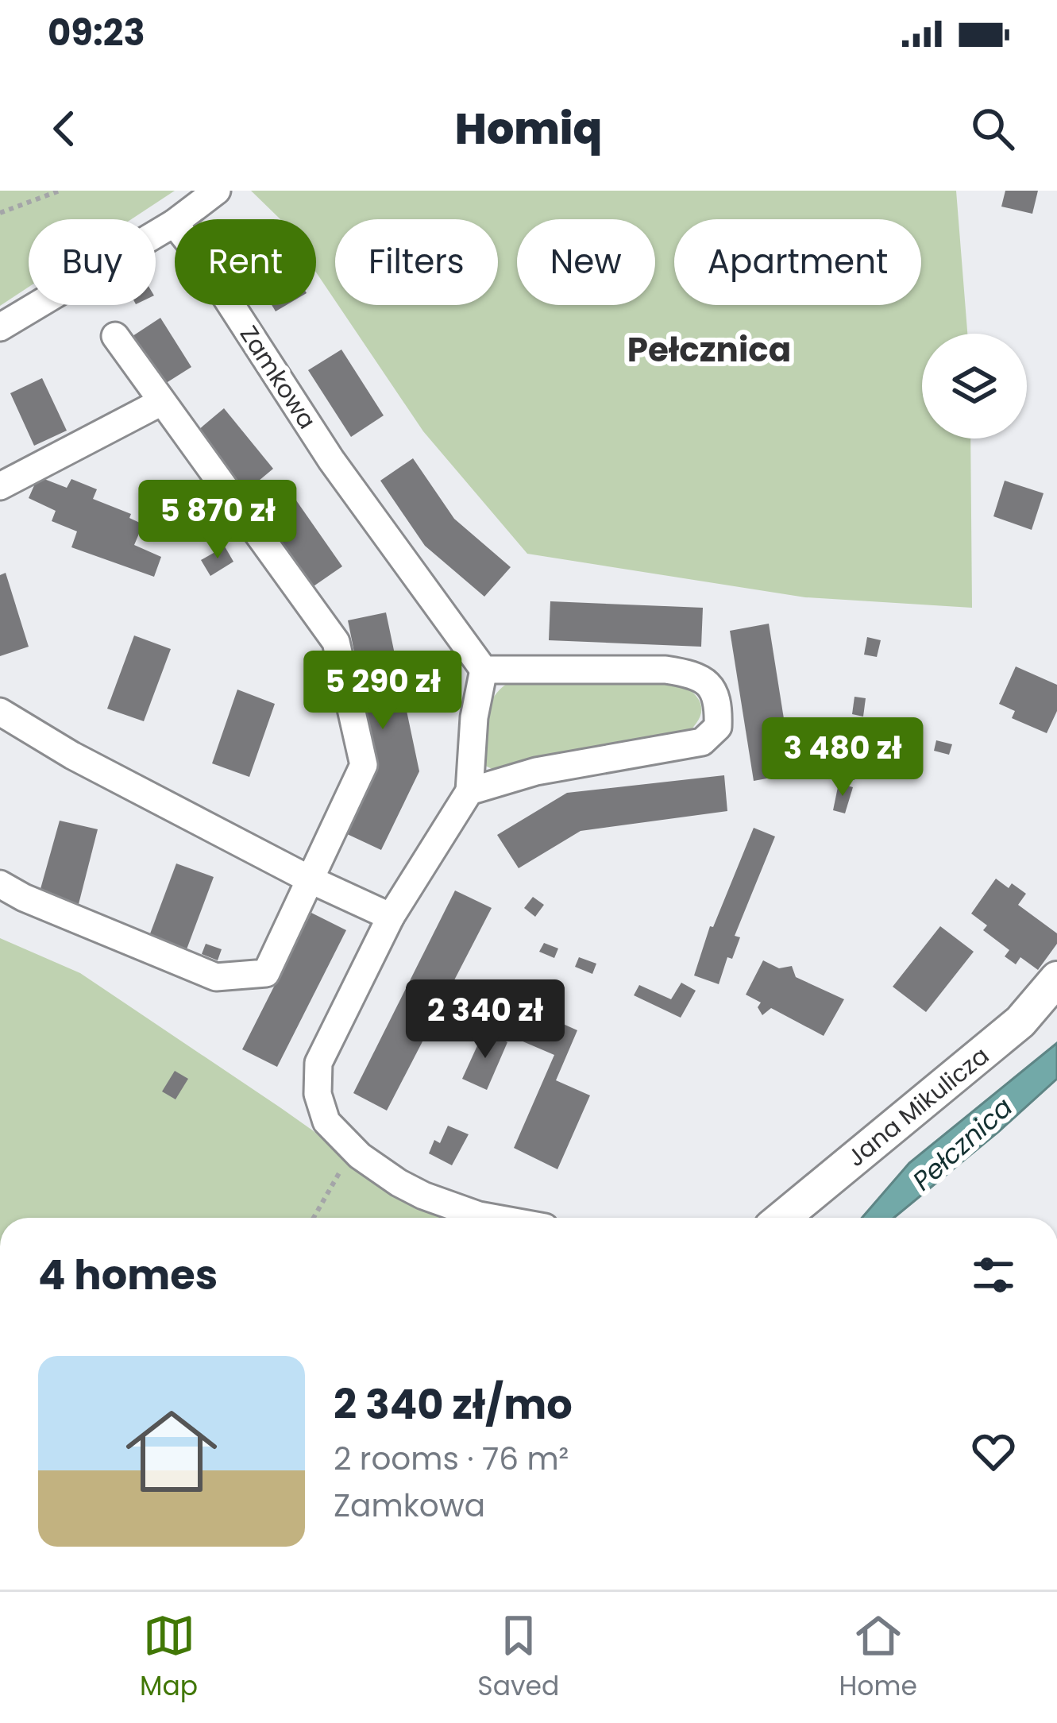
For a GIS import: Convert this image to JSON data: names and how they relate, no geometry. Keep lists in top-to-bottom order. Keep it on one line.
{"streets":{"street":["Zamkowa","Jana Mikulicza"]},"districts":["Pełcznica"],"water":["Pełcznica"],"page":{"status":"09:23","header":"Homiq","chip":["Buy","Rent","Filters","New","Apartment"],"price":["5 870 zł","5 290 zł","3 480 zł","2 340 zł"],"heading":"4 homes","list":[{"name":"2 340 zł/mo","note":"2 rooms · 76 m² · Zamkowa"}],"tabs":["Map","Saved","Home"]}}
